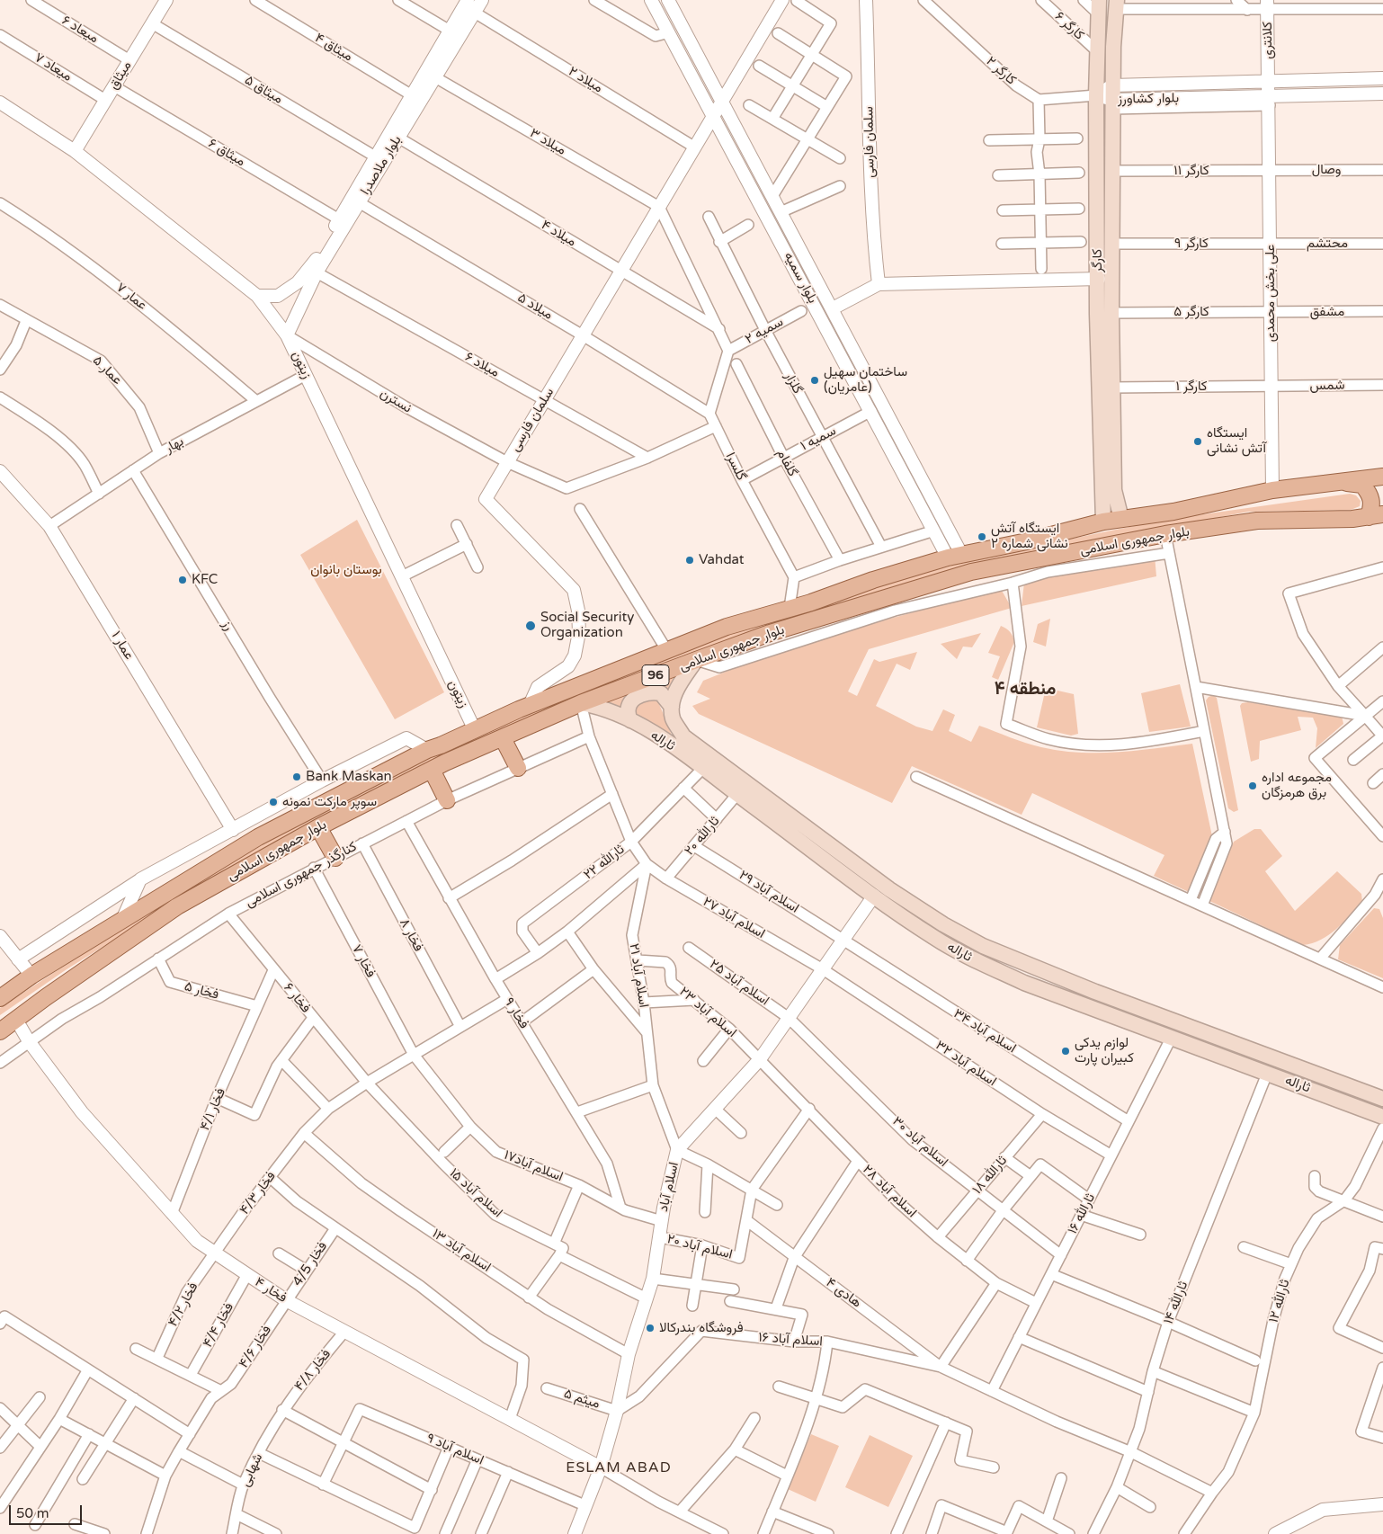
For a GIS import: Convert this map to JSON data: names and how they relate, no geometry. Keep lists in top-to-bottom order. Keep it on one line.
{"streets":{"main road":["کارگر","بلوار جمهوری اسلامی","96","ثاراله"],"street":["کارگر ۶","میعاد ۶","کلانتری","میثاق ۴","میعاد ۷","کارگر ۲","میثاق","میلاد ۲","میثاق ۵","بلوار کشاورز","میلاد ۳","سلمان فارسی","میثاق ۶","بلوار ملاصدرا","وصال","کارگر ۱۱","میلاد ۴","کارگر ۹","محتشم","بلوار سمیه","علی بخش محمدی","عمار ۷","میلاد ۵","کارگر ۵","مشفق","سمیه ۲","زیتون","میلاد ۶","عمار ۵","گلزار","شمس","کارگر ۱","نسترن","سمیه ۱","بهار","گلفام","گلسرا","رز","عمار ۱","ثارالله ۲۰","ثارالله ۲۲","کنارگذر جمهوری اسلامی","اسلام آباد ۲۹","اسلام آباد ۲۷","فخار ۸","فخار ۷","اسلام آباد ۲۱","اسلام آباد ۲۵","فخار ۵","فخار ۶","اسلام آباد ۲۳","فخار ۹","اسلام آباد ۳۴","اسلام آباد ۳۲","فخار ۴/۱","اسلام آباد ۳۰","اسلام آباد۱۷","ثارالله ۱۸","اسلام آباد","اسلام آباد ۲۸","فخار ۴/۳","اسلام آباد ۱۵","ثارالله ۱۶","اسلام آباد ۲۰","اسلام آباد ۱۳","فخار 4/5","فخار ۴","هادی ۴","ثارالله ۱۲","ثارالله ۱۴","فخار ۴/۲","فخار ۴/۴","اسلام آباد ۱۶","فخار ۴/۶","فخار ۴/۸","میثم ۵","اسلام آباد ۹","شهابی"]},"crossings":[["کارگر ۶","کارگر"],["میعاد ۶","میثاق"],["کلانتری","بلوار کشاورز"],["کلانتری","علی بخش محمدی"],["میثاق ۴","بلوار ملاصدرا"],["میعاد ۷","میثاق"],["میثاق","میثاق ۵"],["میثاق","میثاق ۶"],["میثاق","زیتون"],["میلاد ۲","سلمان فارسی"],["میلاد ۲","بلوار ملاصدرا"],["میثاق ۵","بلوار ملاصدرا"],["بلوار کشاورز","کارگر"],["بلوار کشاورز","علی بخش محمدی"],["میلاد ۳","سلمان فارسی"],["میلاد ۳","بلوار ملاصدرا"],["سلمان فارسی","میلاد ۴"],["سلمان فارسی","بلوار سمیه"],["سلمان فارسی","میلاد ۵"],["سلمان فارسی","میلاد ۶"],["سلمان فارسی","نسترن"],["سلمان فارسی","بلوار جمهوری اسلامی"],["میثاق ۶","بلوار ملاصدرا"],["بلوار ملاصدرا","میلاد ۴"],["بلوار ملاصدرا","میلاد ۵"],["بلوار ملاصدرا","زیتون"],["بلوار ملاصدرا","میلاد ۶"],["بلوار ملاصدرا","نسترن"],["وصال","کارگر ۱۱"],["وصال","علی بخش محمدی"],["کارگر ۱۱","کارگر"],["کارگر ۱۱","علی بخش محمدی"],["کارگر ۹","محتشم"],["کارگر ۹","کارگر"],["کارگر ۹","علی بخش محمدی"],["محتشم","علی بخش محمدی"],["کارگر","کارگر ۵"],["کارگر","کارگر ۱"],["کارگر","بلوار جمهوری اسلامی"],["بلوار سمیه","سمیه ۱"],["بلوار سمیه","بلوار جمهوری اسلامی"],["علی بخش محمدی","کارگر ۵"],["علی بخش محمدی","مشفق"],["علی بخش محمدی","شمس"],["علی بخش محمدی","کارگر ۱"],["علی بخش محمدی","بلوار جمهوری اسلامی"],["عمار ۷","بهار"],["میلاد ۵","گلسرا"],["کارگر ۵","مشفق"],["سمیه ۲","گلزار"],["زیتون","نسترن"],["زیتون","بهار"],["زیتون","بلوار جمهوری اسلامی"],["میلاد ۶","نسترن"],["عمار ۵","بهار"],["گلزار","سمیه ۱"],["شمس","کارگر ۱"],["نسترن","گلسرا"],["سمیه ۱","گلفام"],["سمیه ۱","گلسرا"],["بهار","رز"],["بهار","عمار ۱"],["بلوار جمهوری اسلامی","ثاراله"],["بلوار جمهوری اسلامی","فخار ۴"],["ثاراله","ثارالله ۲۰"],["ثاراله","ثارالله ۲۲"],["ثاراله","اسلام آباد"],["ثاراله","ثارالله ۱۶"],["ثاراله","ثارالله ۱۴"],["ثارالله ۲۰","اسلام آباد ۲۹"],["ثارالله ۲۰","اسلام آباد ۲۷"],["کنارگذر جمهوری اسلامی","فخار ۸"],["کنارگذر جمهوری اسلامی","فخار ۷"],["کنارگذر جمهوری اسلامی","فخار ۵"],["کنارگذر جمهوری اسلامی","فخار ۶"],["کنارگذر جمهوری اسلامی","فخار ۹"],["کنارگذر جمهوری اسلامی","فخار ۴"],["اسلام آباد ۲۹","اسلام آباد ۳۴"],["اسلام آباد ۲۹","اسلام آباد"],["اسلام آباد ۲۷","اسلام آباد ۲۱"],["اسلام آباد ۲۷","اسلام آباد ۳۲"],["اسلام آباد ۲۷","اسلام آباد"],["فخار ۸","فخار ۴/۳"],["فخار ۷","اسلام آباد۱۷"],["فخار ۷","فخار ۴/۳"],["اسلام آباد ۲۱","اسلام آباد ۲۳"],["اسلام آباد ۲۱","اسلام آباد"],["اسلام آباد ۲۵","اسلام آباد ۳۰"],["اسلام آباد ۲۵","اسلام آباد"],["فخار ۵","فخار ۴/۱"],["فخار ۶","فخار ۴/۱"],["فخار ۶","فخار ۴/۳"],["فخار ۶","اسلام آباد ۱۵"],["اسلام آباد ۲۳","اسلام آباد"],["اسلام آباد ۲۳","اسلام آباد ۲۸"],["فخار ۹","اسلام آباد۱۷"],["فخار ۹","فخار ۴/۳"],["اسلام آباد ۳۴","اسلام آباد"],["اسلام آباد ۳۴","ثارالله ۱۶"],["اسلام آباد ۳۲","ثارالله ۱۸"],["اسلام آباد ۳۲","اسلام آباد"],["اسلام آباد ۳۲","ثارالله ۱۶"],["فخار ۴/۱","فخار ۴"],["اسلام آباد ۳۰","ثارالله ۱۸"],["اسلام آباد ۳۰","اسلام آباد"],["اسلام آباد ۳۰","ثارالله ۱۶"],["اسلام آباد۱۷","اسلام آباد"],["اسلام آباد۱۷","فخار ۴/۳"],["ثارالله ۱۸","اسلام آباد ۲۸"],["اسلام آباد","اسلام آباد ۲۸"],["اسلام آباد","اسلام آباد ۲۰"],["اسلام آباد","اسلام آباد ۱۳"],["اسلام آباد","فخار ۴"],["اسلام آباد","اسلام آباد ۱۶"],["اسلام آباد","میثم ۵"],["اسلام آباد","اسلام آباد ۹"],["اسلام آباد ۲۸","ثارالله ۱۶"],["فخار ۴/۳","اسلام آباد ۱۵"],["فخار ۴/۳","اسلام آباد ۱۳"],["فخار ۴/۳","فخار ۴"],["فخار ۴/۳","فخار ۴/۲"],["اسلام آباد ۲۰","هادی ۴"],["فخار 4/5","فخار ۴"],["فخار 4/5","فخار ۴/۶"],["فخار ۴","فخار ۴/۲"],["فخار ۴","فخار ۴/۴"],["فخار ۴","فخار ۴/۶"],["فخار ۴","فخار ۴/۸"],["هادی ۴","اسلام آباد ۱۶"],["اسلام آباد ۱۶","میثم ۵"],["فخار ۴/۸","شهابی"]],"districts":["منطقه ۴","ESLAM ABAD"],"parks":["بوستان بانوان"],"places":["ساختمان سهیل (عامریان)","ایستگاه آتش نشانی","ایستگاه آتش نشانی شماره ۲","Vahdat","KFC","Social Security Organization","Bank Maskan","مجموعه اداره برق هرمزگان","سوپر مارکت نمونه","لوازم یدکی کبیران پارت","فروشگاه بندرکالا"],"scale_bar":"50 m"}
